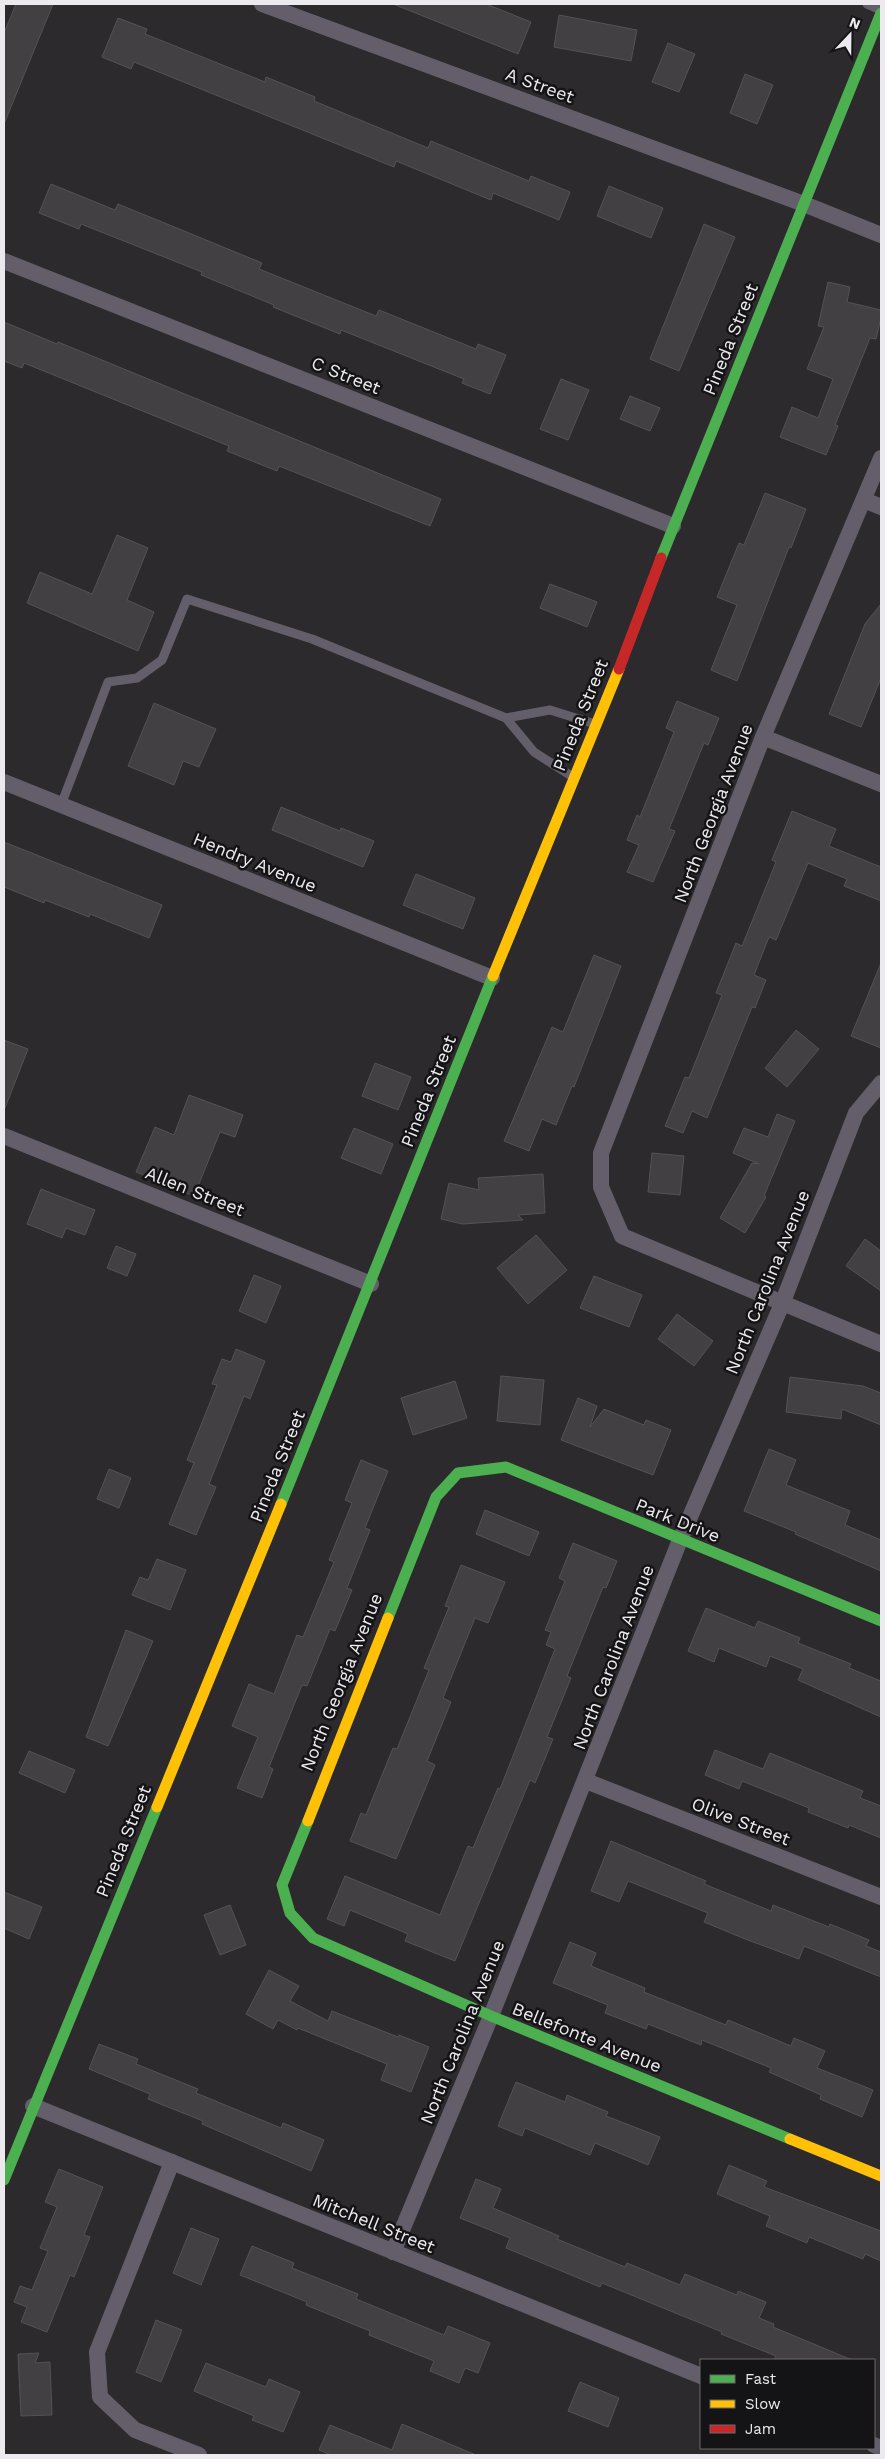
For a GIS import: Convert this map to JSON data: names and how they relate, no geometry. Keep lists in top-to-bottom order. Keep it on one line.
{"streets":{"street":["A Street","Pineda Street","C Street","North Georgia Avenue","Hendry Avenue","Allen Street","North Carolina Avenue","Park Drive","Olive Street","Bellefonte Avenue","Mitchell Street"]},"crossings":[["A Street","Pineda Street"],["Pineda Street","C Street"],["Pineda Street","Hendry Avenue"],["Pineda Street","Allen Street"],["Pineda Street","Mitchell Street"],["North Georgia Avenue","North Carolina Avenue"],["North Georgia Avenue","Park Drive"],["North Georgia Avenue","Bellefonte Avenue"],["North Carolina Avenue","Park Drive"],["North Carolina Avenue","Olive Street"],["North Carolina Avenue","Bellefonte Avenue"],["North Carolina Avenue","Mitchell Street"]],"legend":["Fast","Slow","Jam"],"north":"top"}
